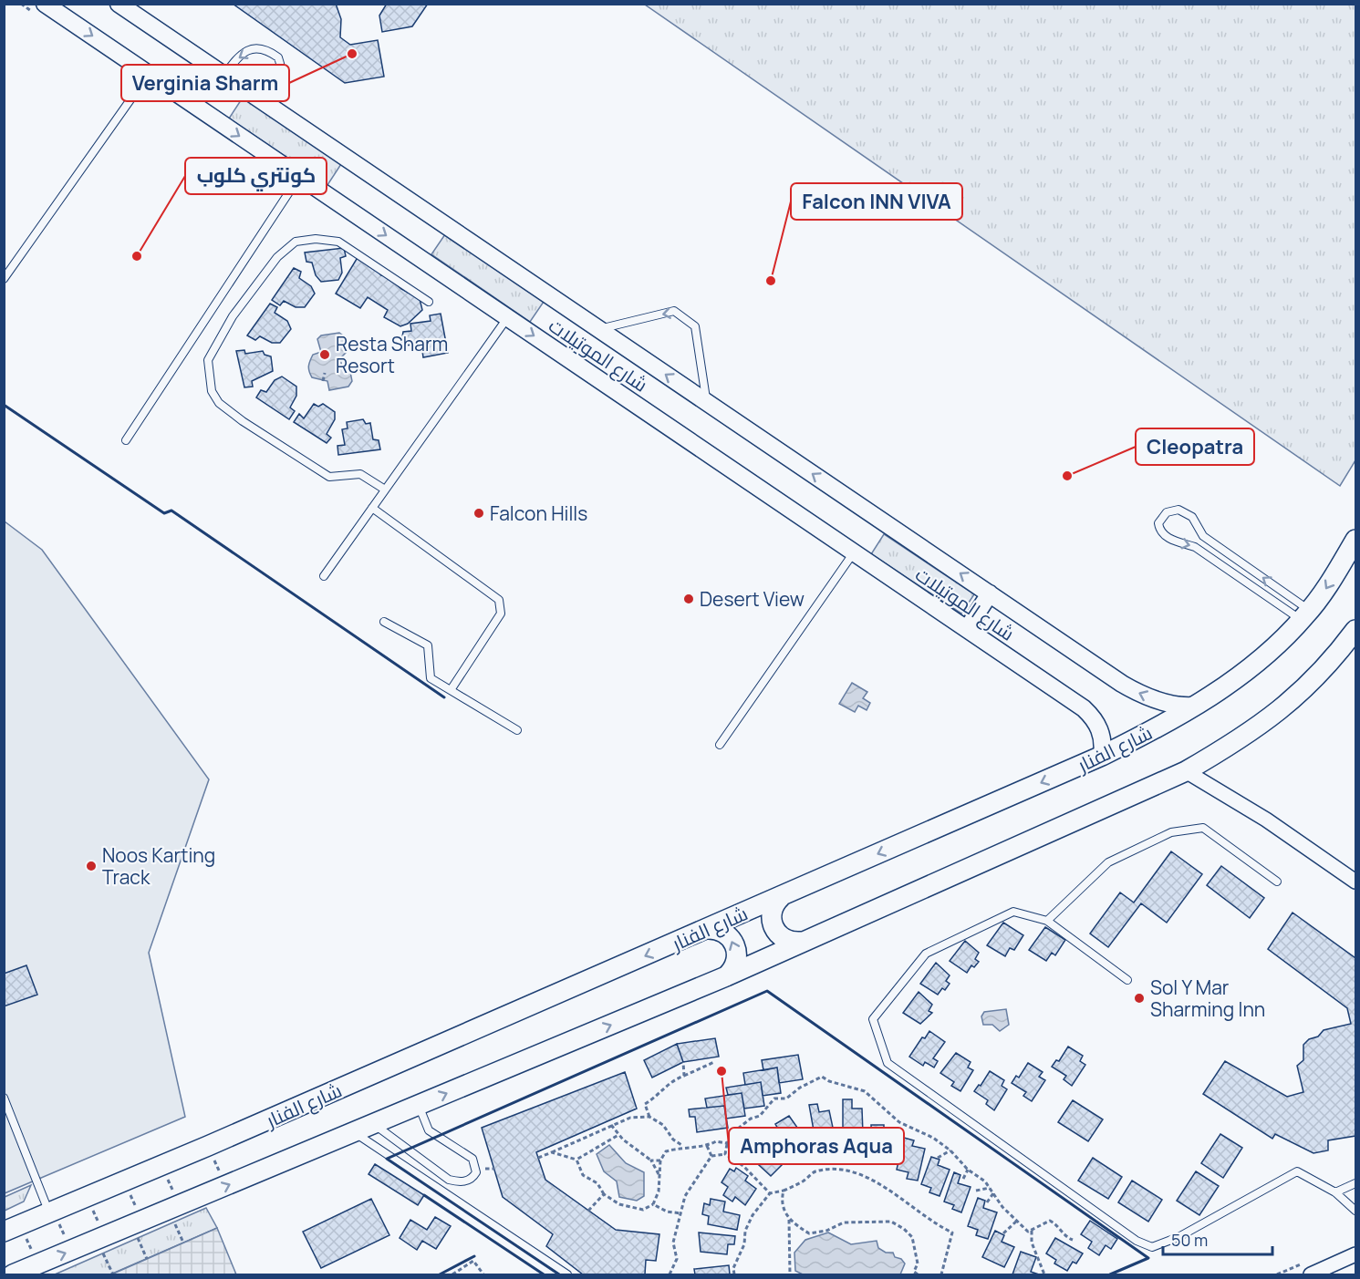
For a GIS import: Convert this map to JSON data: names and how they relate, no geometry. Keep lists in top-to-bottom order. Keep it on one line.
{"streets":{"main road":["شارع الفنار"],"street":["شارع الموتيلات"]},"crossings":[["شارع الموتيلات","شارع الفنار"]],"places":["Verginia Sharm","كونتري كلوب","Falcon INN VIVA","Resta Sharm Resort","Cleopatra","Falcon Hills","Desert View","Noos Karting Track","Sol Y Mar Sharming Inn","Amphoras Aqua"],"scale_bar":"50 m"}
